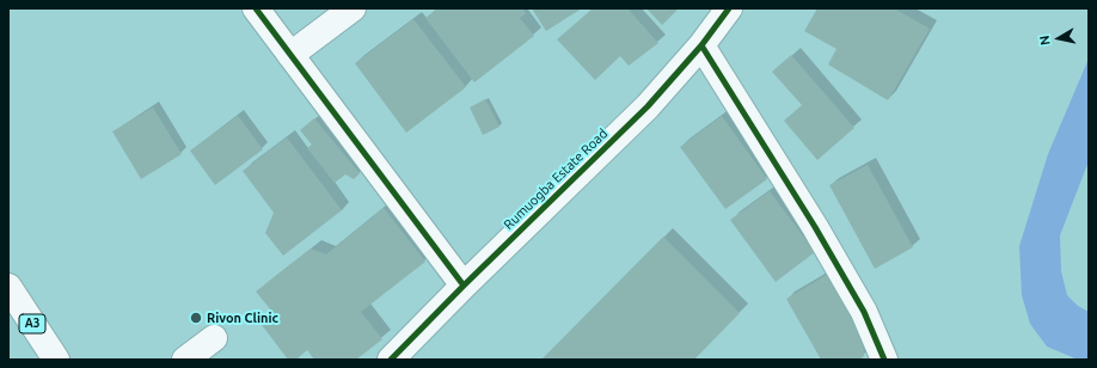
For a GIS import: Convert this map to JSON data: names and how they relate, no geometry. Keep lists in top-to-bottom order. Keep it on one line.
{"streets":{"main road":["Rumuogba Estate Road","A3"]},"places":["Rivon Clinic"],"north":"left"}
